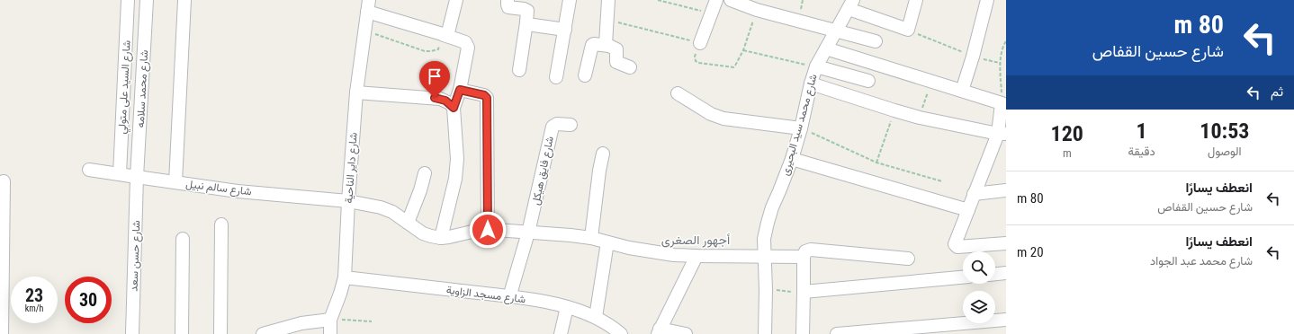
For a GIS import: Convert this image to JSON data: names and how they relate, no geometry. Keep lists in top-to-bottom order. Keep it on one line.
{"streets":{"street":["شارع السيد على متولي","شارع محمد سلامه","شارع محمد سيد البحيرى","شارع داير الناحية","شارع فايق هيكل","شارع سالم نبيل","شارع حسن سعد","شارع مسجد الزاوية"]},"crossings":[["شارع السيد على متولي","شارع سالم نبيل"],["شارع محمد سلامه","شارع سالم نبيل"],["شارع محمد سلامه","شارع حسن سعد"],["شارع داير الناحية","شارع سالم نبيل"],["شارع داير الناحية","شارع مسجد الزاوية"],["شارع سالم نبيل","شارع حسن سعد"]],"districts":["أجهور الصغرى"],"page":{"turn":["80 m","شارع حسين القفاص"],"then":"ثم","eta":["10:53","الوصول","1","دقيقة","120","m"],"list":[{"name":"انعطف يسارًا","note":"شارع حسين القفاص","value":"80 m"},{"name":"انعطف يسارًا","note":"شارع محمد عبد الجواد","value":"20 m"}],"speed":"23 km/h","limit":"30"}}
